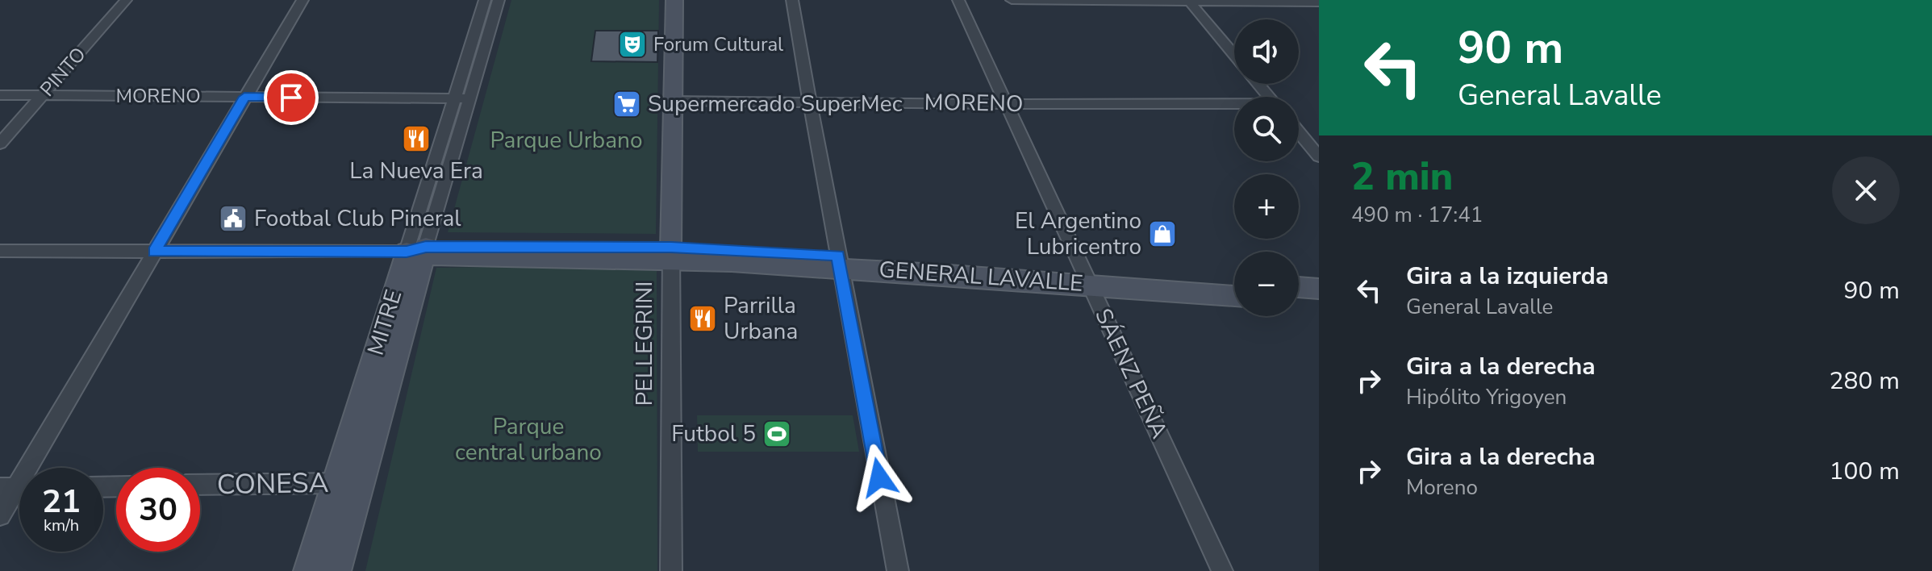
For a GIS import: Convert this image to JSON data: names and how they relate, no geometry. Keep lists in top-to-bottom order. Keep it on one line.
{"streets":{"main road":["GENERAL LAVALLE","MITRE","PELLEGRINI"],"street":["PINTO","MORENO","SÁENZ PEÑA","CONESA"]},"crossings":[["PINTO","MORENO"],["MORENO","MITRE"],["MORENO","PELLEGRINI"],["MORENO","SÁENZ PEÑA"],["GENERAL LAVALLE","MITRE"],["GENERAL LAVALLE","PELLEGRINI"],["GENERAL LAVALLE","SÁENZ PEÑA"],["MITRE","CONESA"]],"parks":["Parque Urbano","Parque central urbano"],"places":{"theatre":["Forum Cultural"],"supermarket":["Supermercado SuperMec"],"restaurant":["La Nueva Era","Parrilla Urbana"],"public building":["Footbal Club Pineral"],"shop":["El Argentino Lubricentro"],"sports":["Futbol 5"]},"page":{"turn":["90 m","General Lavalle"],"map_buttons":["+","−"],"heading":["2 min","490 m · 17:41"],"list":[{"name":"Gira a la izquierda","note":"General Lavalle","value":"90 m"},{"name":"Gira a la derecha","note":"Hipólito Yrigoyen","value":"280 m"},{"name":"Gira a la derecha","note":"Moreno","value":"100 m"}],"speed":"21 km/h","limit":"30"}}
